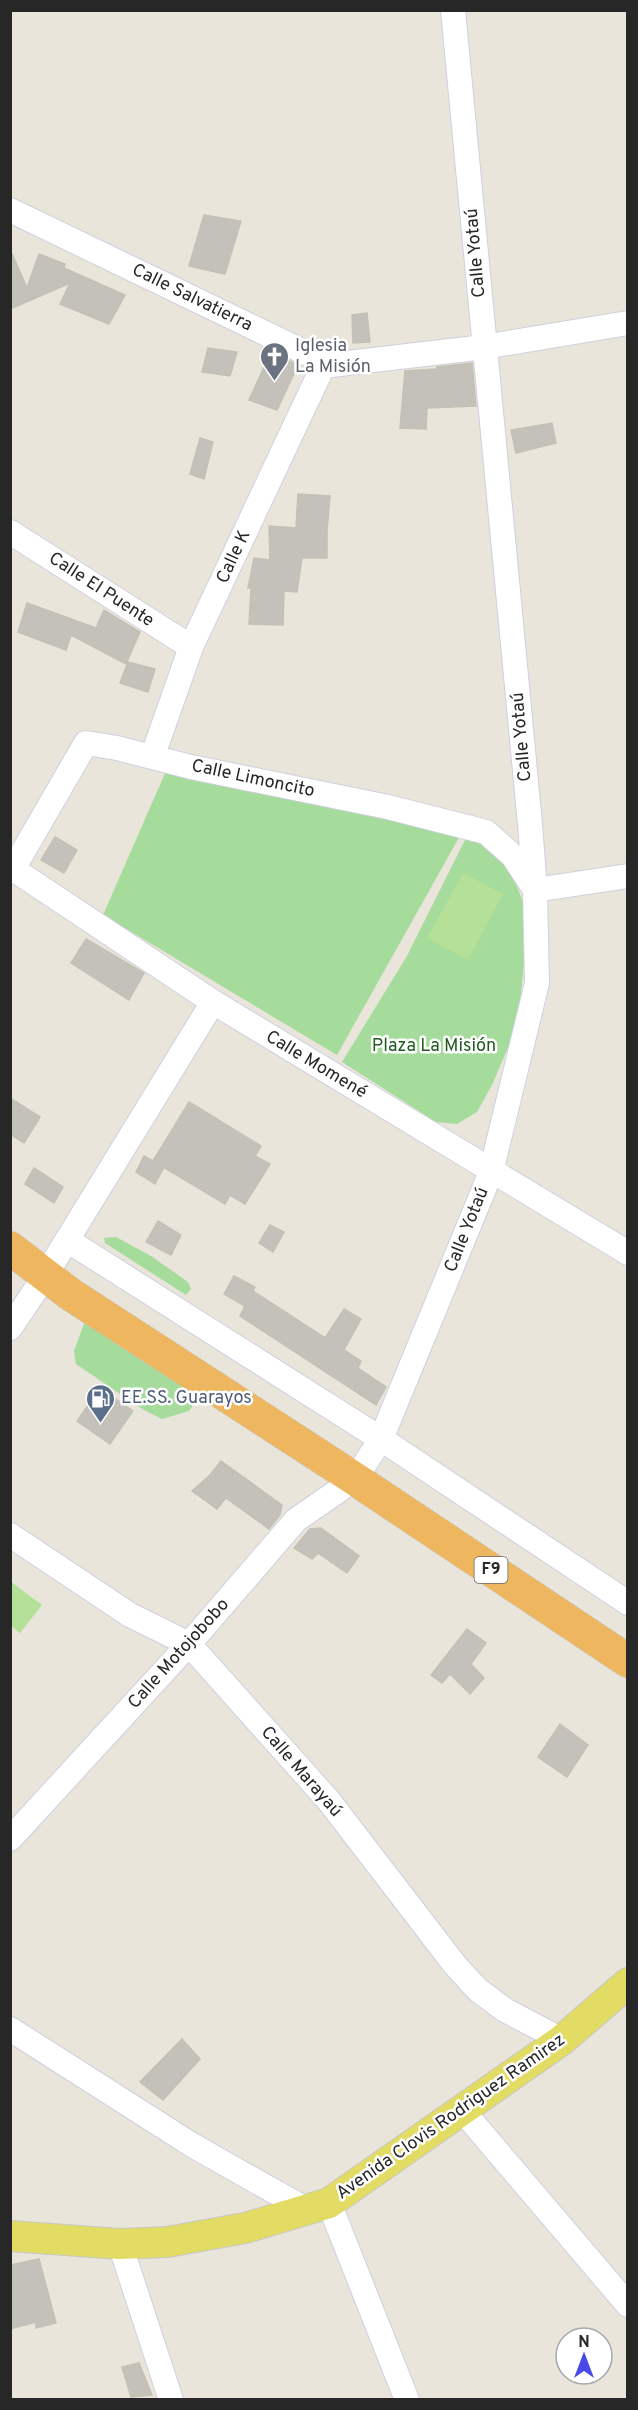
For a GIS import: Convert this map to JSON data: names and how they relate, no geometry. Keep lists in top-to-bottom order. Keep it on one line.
{"streets":{"highway":["F9"],"main road":["Avenida Clovis Rodriguez Ramirez"],"street":["Calle Yotaú","Calle Salvatierra","Calle K","Calle El Puente","Calle Limoncito","Calle Momené","Calle Motojobobo","Calle Marayaú"]},"crossings":[["Calle Yotaú","Calle Salvatierra"],["Calle Yotaú","Calle Limoncito"],["Calle Yotaú","Calle Momené"],["Calle Yotaú","F9"],["Calle Yotaú","Calle Motojobobo"],["Calle Salvatierra","Calle K"],["Calle K","Calle El Puente"],["Calle K","Calle Limoncito"],["Calle Limoncito","Calle Momené"],["F9","Calle Motojobobo"],["Calle Motojobobo","Calle Marayaú"],["Calle Marayaú","Avenida Clovis Rodriguez Ramirez"]],"parks":["Plaza La Misión"],"places":{"church":["Iglesia La Misión"],"fuel station":["EE.SS. Guarayos"]},"north":"top"}
